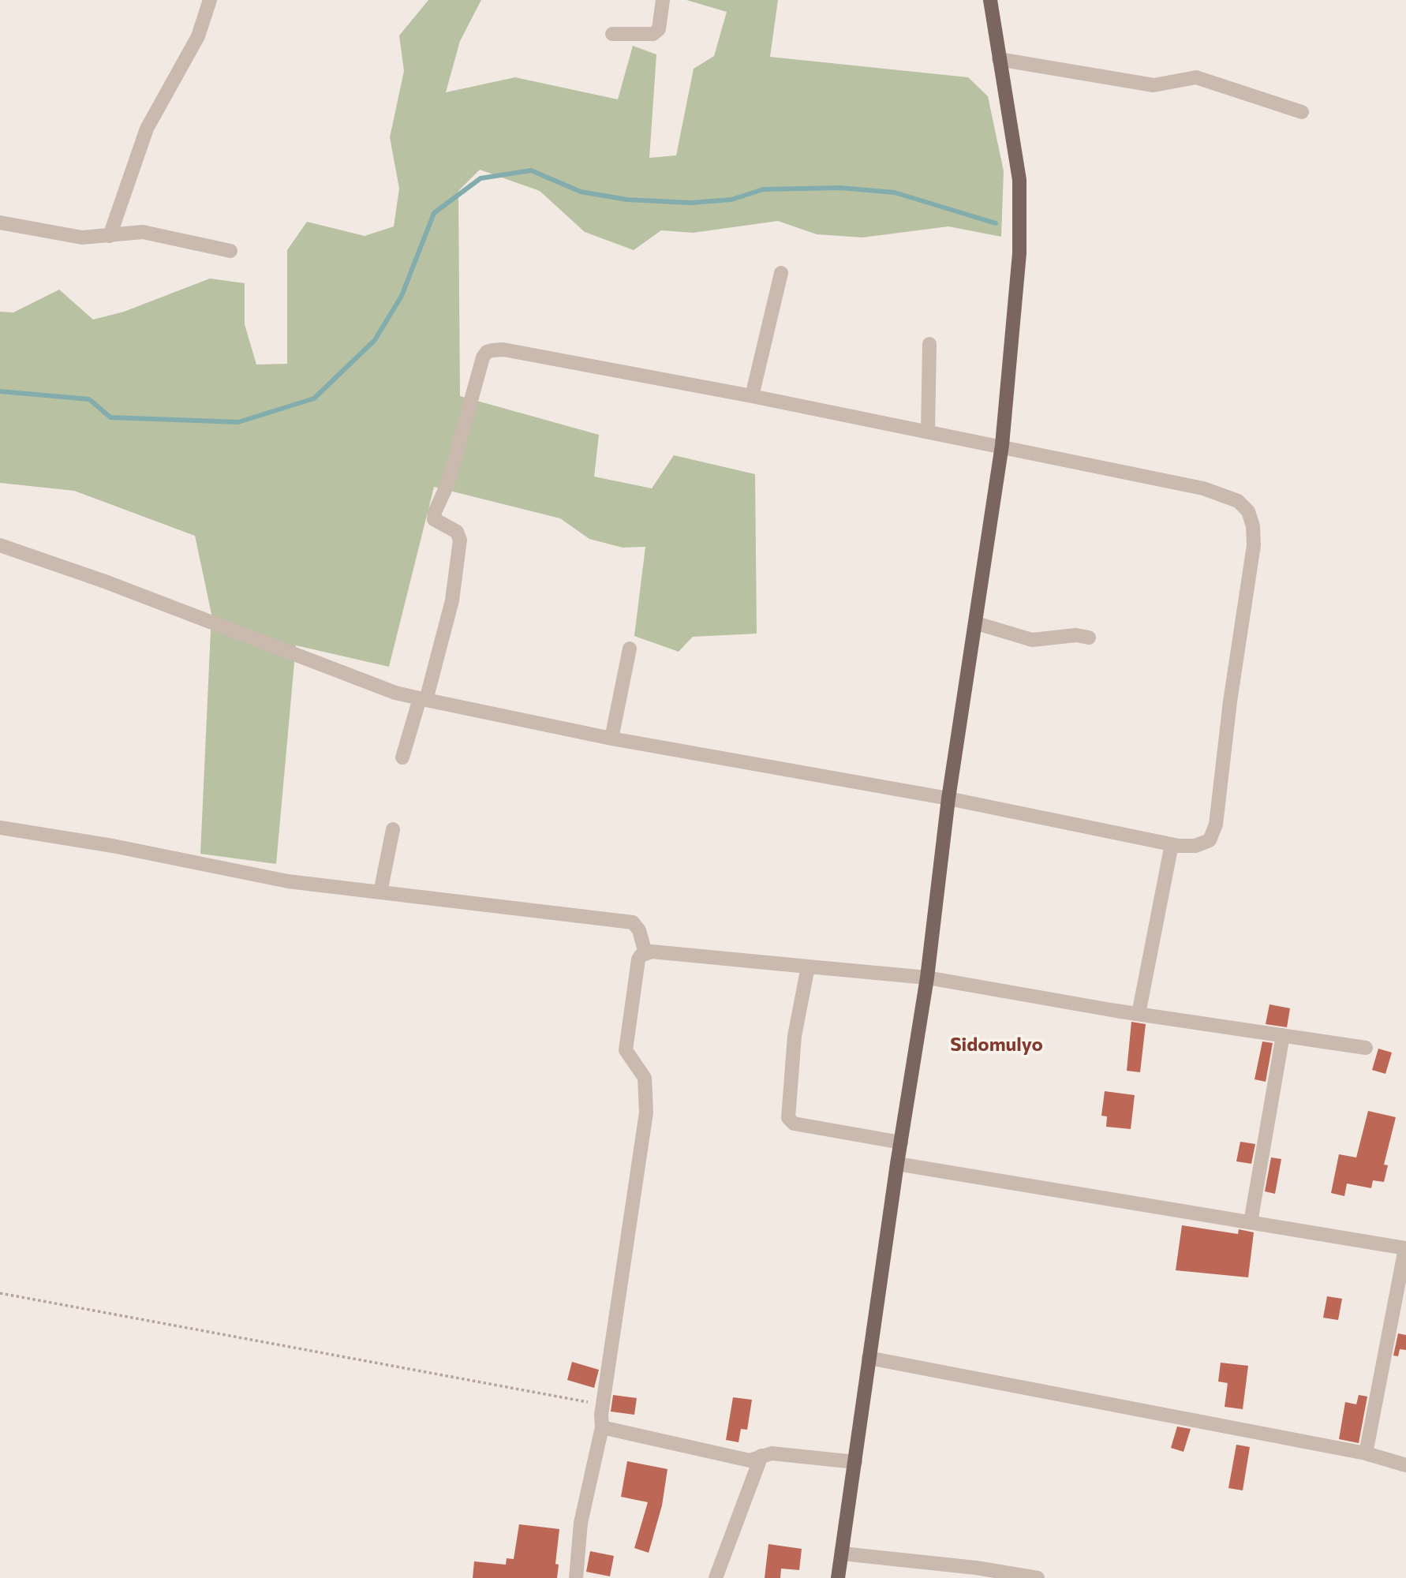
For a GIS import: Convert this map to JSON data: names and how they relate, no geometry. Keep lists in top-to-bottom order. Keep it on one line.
{"districts":["Sidomulyo"]}
